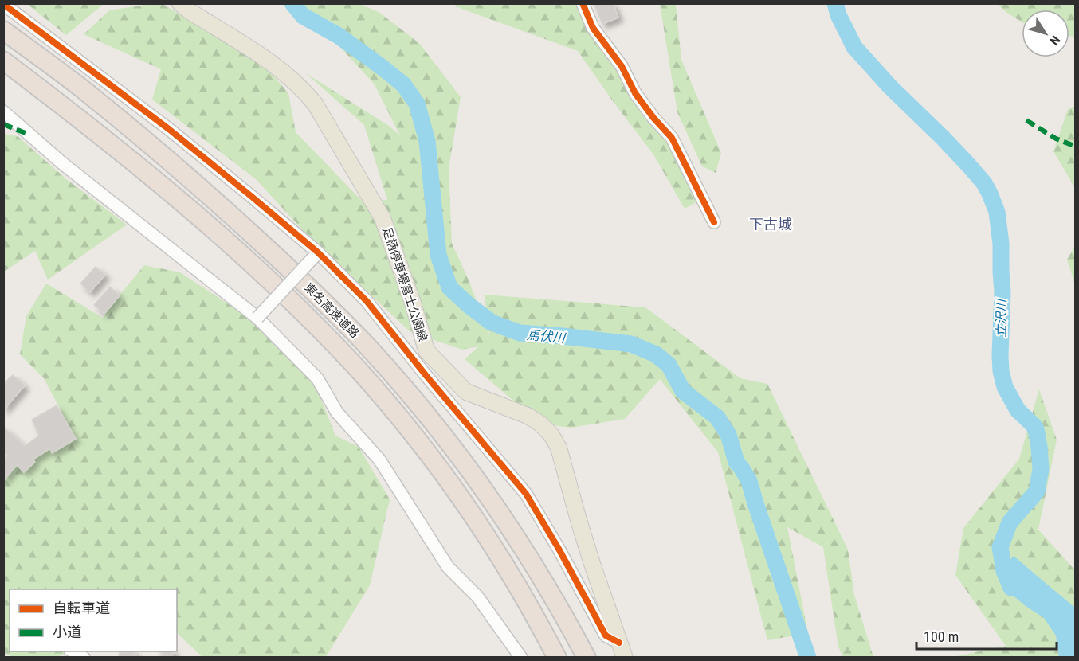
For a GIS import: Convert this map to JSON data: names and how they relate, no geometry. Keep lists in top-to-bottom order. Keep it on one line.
{"streets":{"highway":["東名高速道路"],"main road":["足柄停車場富士公園線"]},"districts":["下古城"],"water":["立沢川","馬伏川"],"legend":["自転車道","小道"],"scale_bar":"100 m","north":"bottom right"}
